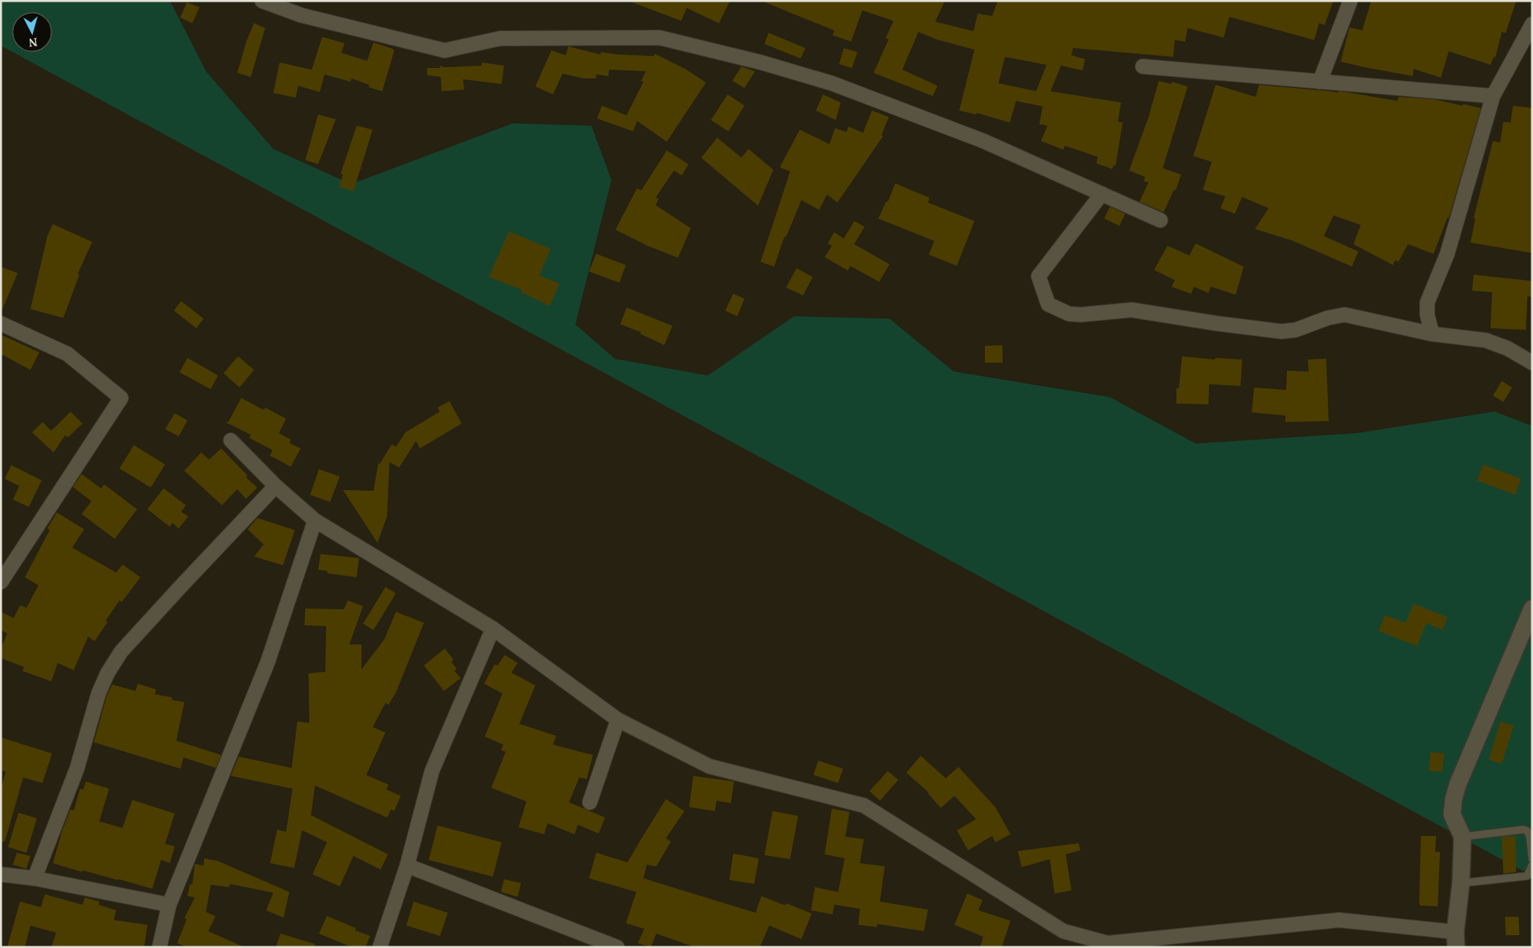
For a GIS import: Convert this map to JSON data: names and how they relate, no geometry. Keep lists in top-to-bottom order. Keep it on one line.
{"north":"bottom"}
